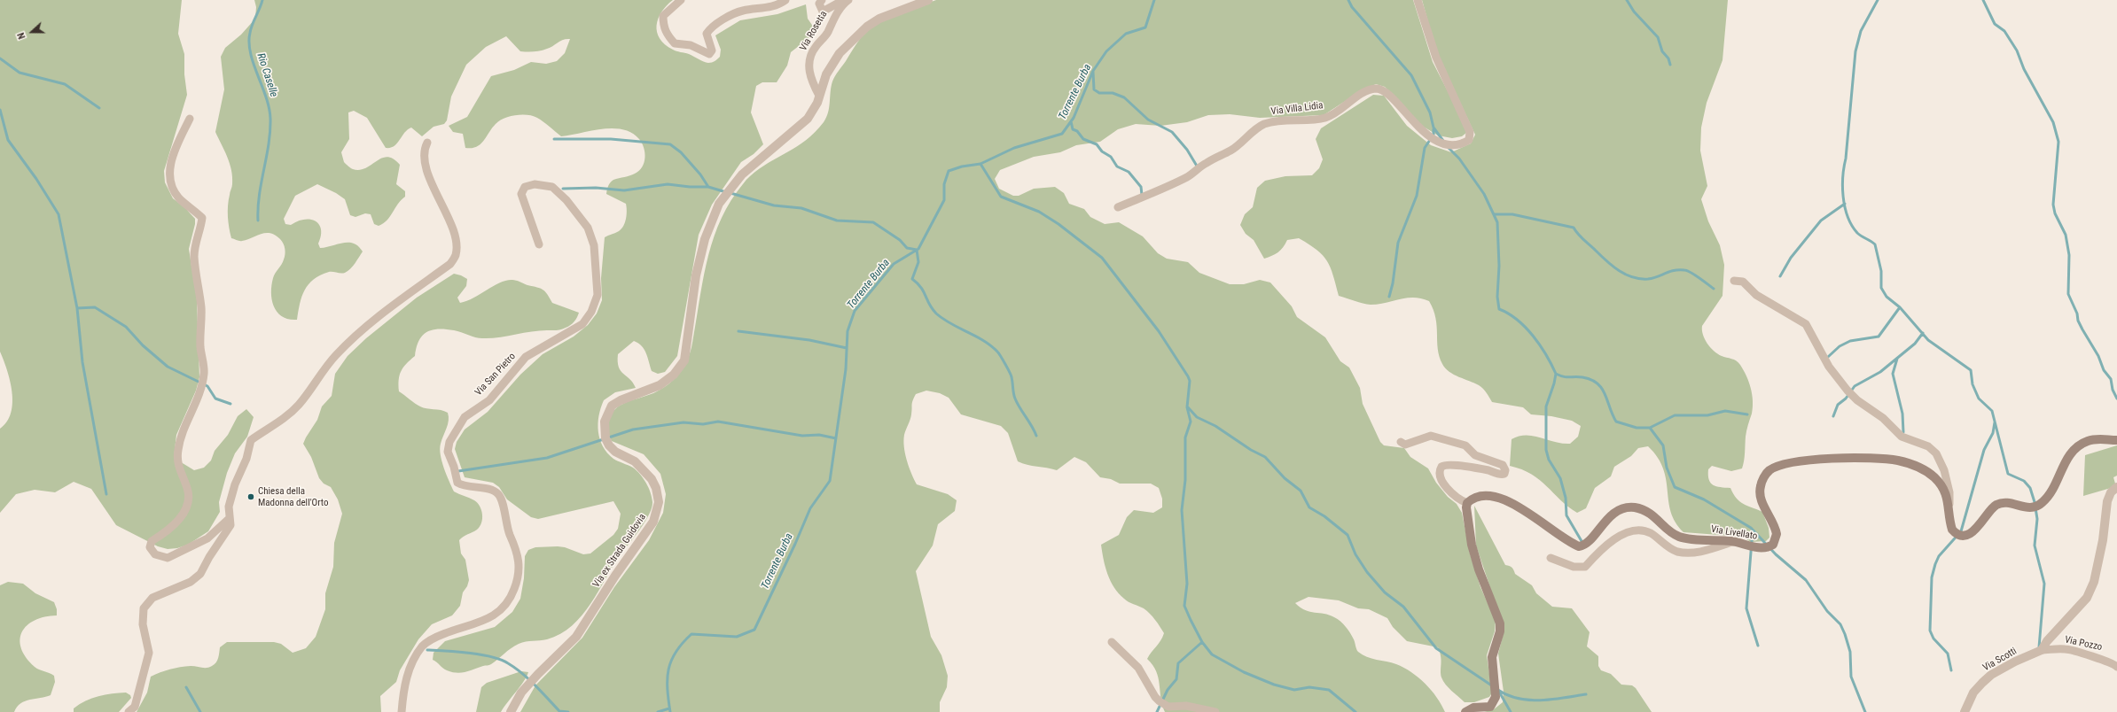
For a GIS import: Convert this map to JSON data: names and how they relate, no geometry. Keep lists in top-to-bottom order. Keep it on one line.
{"streets":{"main road":["Via Livellato"],"street":["Via Rosetta","Via Villa Lidia","Via San Pietro","Via ex Strada Guidovia","Via Pozzo","Via Scotti"]},"crossings":[["Via Rosetta","Via ex Strada Guidovia"],["Via Pozzo","Via Scotti"]],"water":["Rio Caselle","Torrente Burba"],"places":["Chiesa della Madonna dell'Orto"],"north":"left"}
